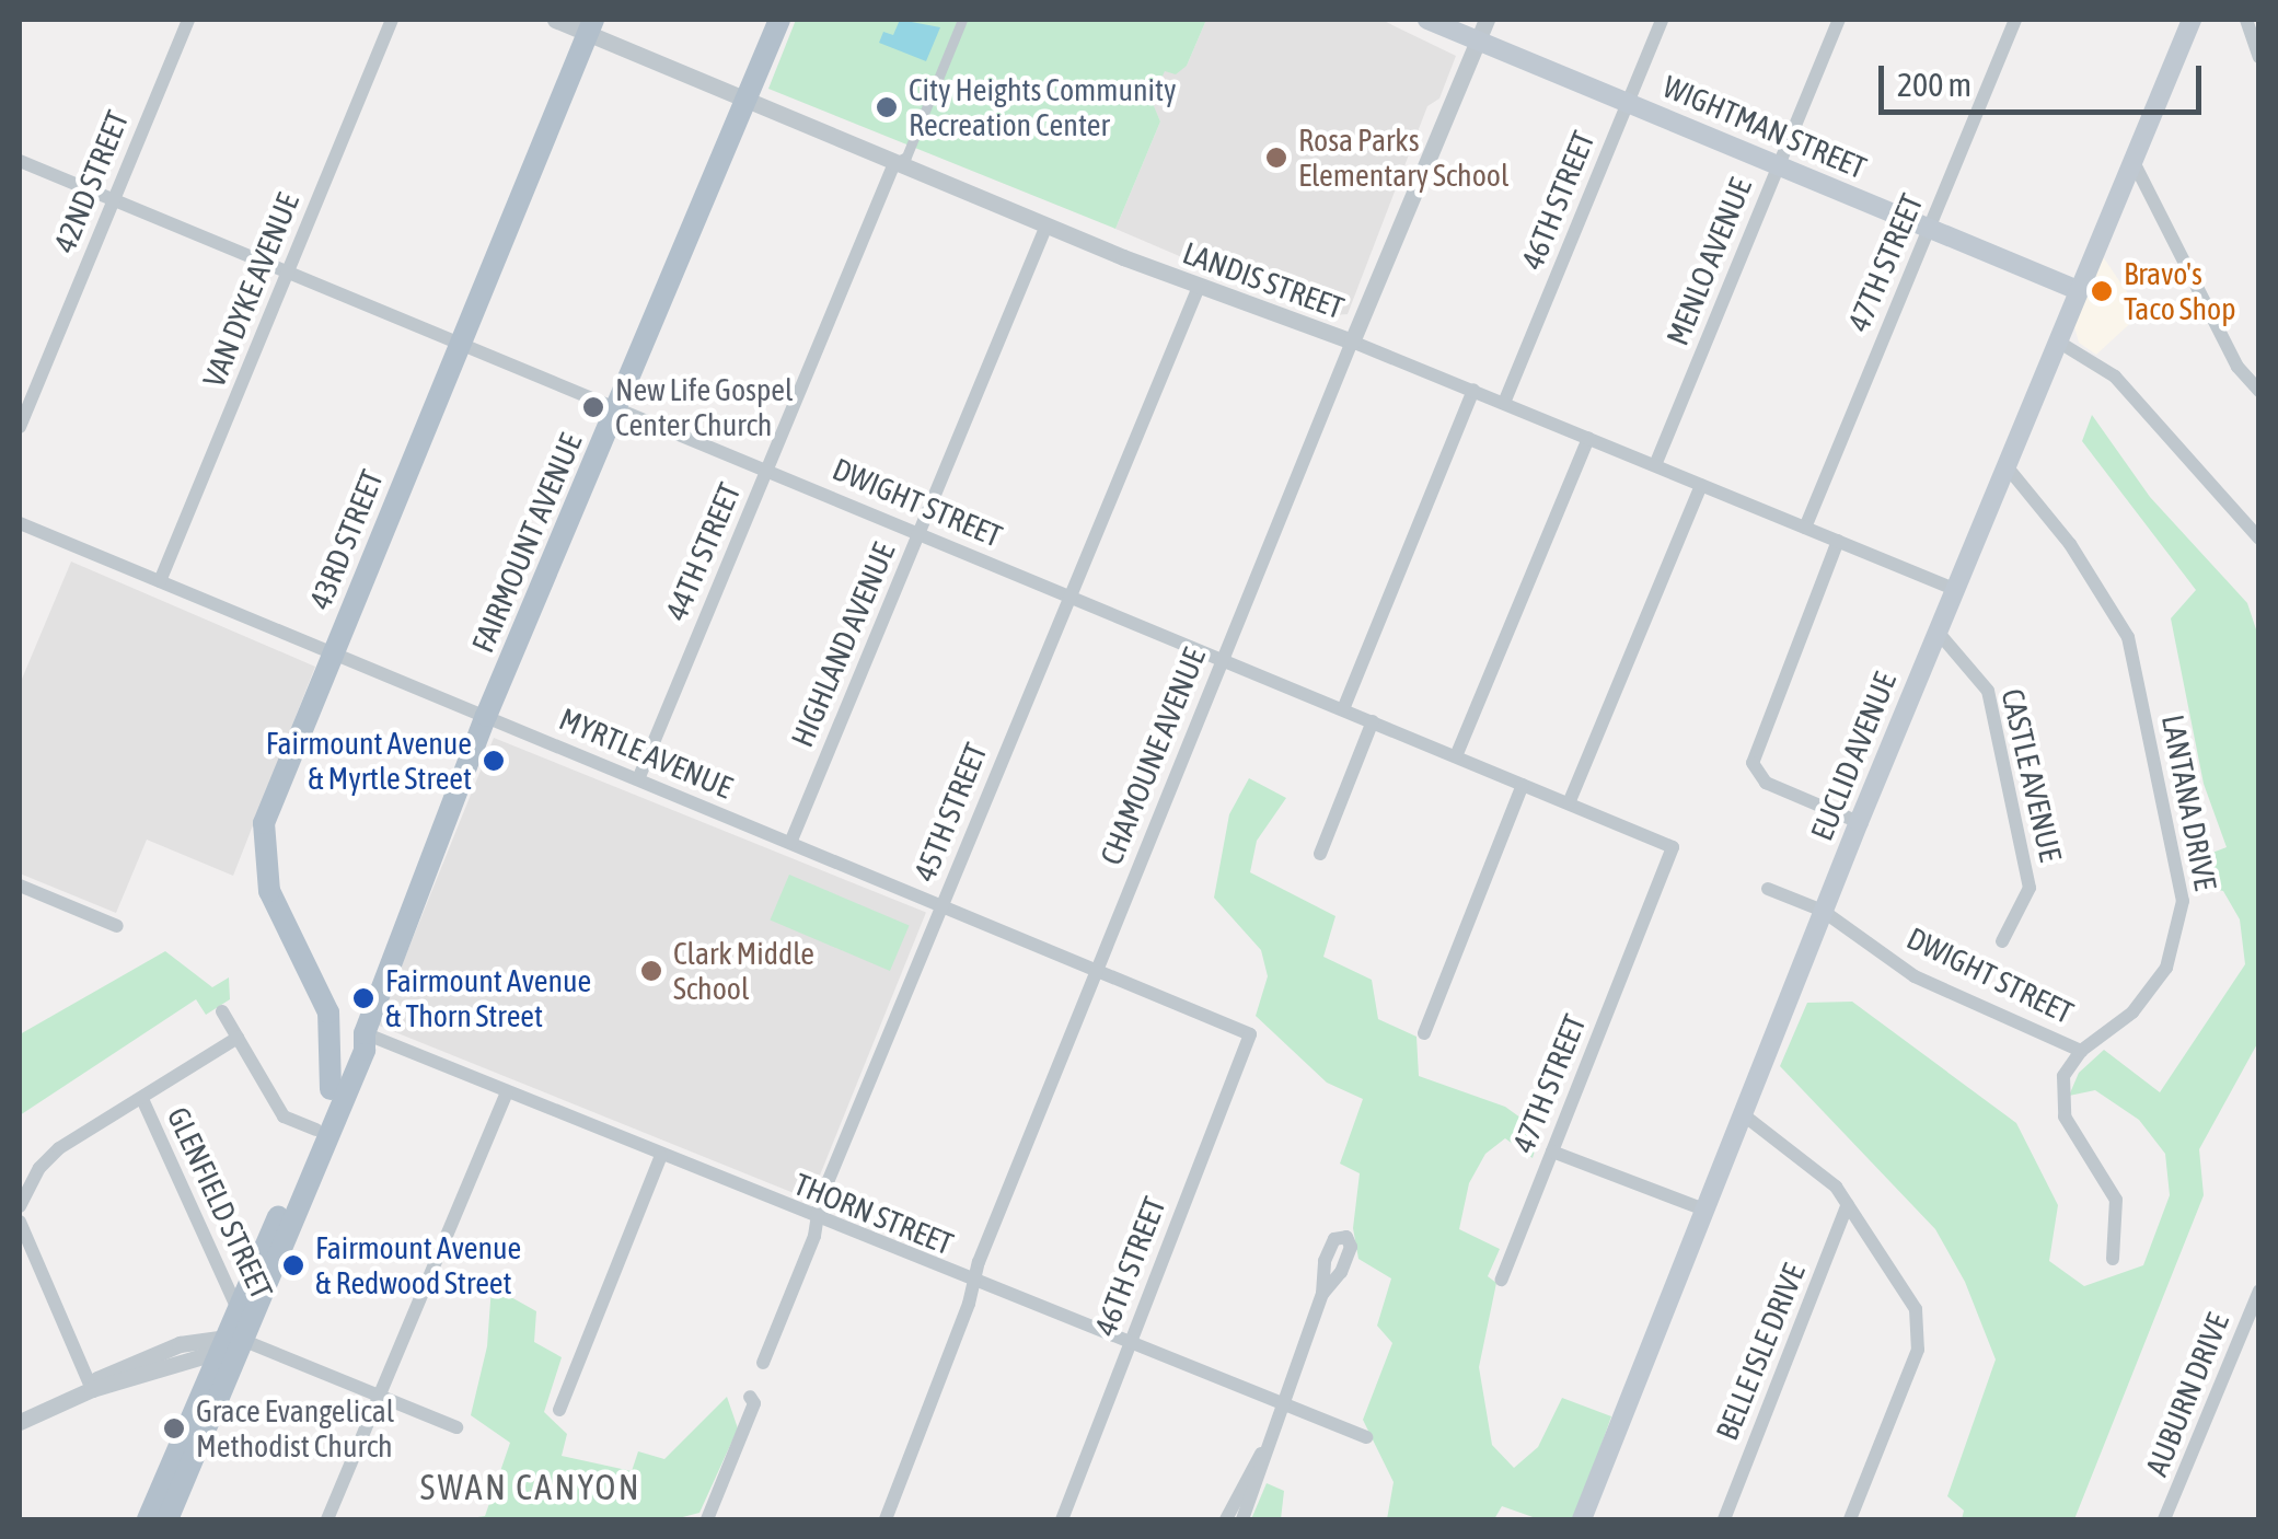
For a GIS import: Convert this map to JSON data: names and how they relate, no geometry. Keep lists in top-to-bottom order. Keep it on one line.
{"streets":{"main road":["WIGHTMAN STREET","43RD STREET","FAIRMOUNT AVENUE","EUCLID AVENUE"],"street":["42ND STREET","46TH STREET","MENLO AVENUE","47TH STREET","LANDIS STREET","VAN DYKE AVENUE","DWIGHT STREET","44TH STREET","HIGHLAND AVENUE","MYRTLE AVENUE","CHAMOUNE AVENUE","CASTLE AVENUE","LANTANA DRIVE","45TH STREET","GLENFIELD STREET","THORN STREET","BELLE ISLE DRIVE","AUBURN DRIVE"]},"crossings":[["WIGHTMAN STREET","46TH STREET"],["WIGHTMAN STREET","MENLO AVENUE"],["WIGHTMAN STREET","47TH STREET"],["WIGHTMAN STREET","CHAMOUNE AVENUE"],["WIGHTMAN STREET","EUCLID AVENUE"],["42ND STREET","DWIGHT STREET"],["46TH STREET","LANDIS STREET"],["46TH STREET","MYRTLE AVENUE"],["46TH STREET","THORN STREET"],["MENLO AVENUE","LANDIS STREET"],["47TH STREET","LANDIS STREET"],["47TH STREET","DWIGHT STREET"],["LANDIS STREET","43RD STREET"],["LANDIS STREET","FAIRMOUNT AVENUE"],["LANDIS STREET","44TH STREET"],["LANDIS STREET","HIGHLAND AVENUE"],["LANDIS STREET","CHAMOUNE AVENUE"],["LANDIS STREET","EUCLID AVENUE"],["LANDIS STREET","45TH STREET"],["VAN DYKE AVENUE","DWIGHT STREET"],["VAN DYKE AVENUE","MYRTLE AVENUE"],["DWIGHT STREET","43RD STREET"],["DWIGHT STREET","FAIRMOUNT AVENUE"],["DWIGHT STREET","44TH STREET"],["DWIGHT STREET","HIGHLAND AVENUE"],["DWIGHT STREET","CHAMOUNE AVENUE"],["DWIGHT STREET","EUCLID AVENUE"],["DWIGHT STREET","LANTANA DRIVE"],["DWIGHT STREET","45TH STREET"],["43RD STREET","FAIRMOUNT AVENUE"],["43RD STREET","MYRTLE AVENUE"],["FAIRMOUNT AVENUE","MYRTLE AVENUE"],["FAIRMOUNT AVENUE","GLENFIELD STREET"],["FAIRMOUNT AVENUE","THORN STREET"],["44TH STREET","MYRTLE AVENUE"],["HIGHLAND AVENUE","MYRTLE AVENUE"],["MYRTLE AVENUE","CHAMOUNE AVENUE"],["MYRTLE AVENUE","45TH STREET"],["CHAMOUNE AVENUE","THORN STREET"],["EUCLID AVENUE","CASTLE AVENUE"],["EUCLID AVENUE","LANTANA DRIVE"],["45TH STREET","THORN STREET"]],"districts":["SWAN CANYON"],"places":["City Heights Community Recreation Center","Rosa Parks Elementary School","Bravo's Taco Shop","New Life Gospel Center Church","Fairmount Avenue & Myrtle Street","Clark Middle School","Fairmount Avenue & Thorn Street","Fairmount Avenue & Redwood Street","Grace Evangelical Methodist Church"],"scale_bar":"200 m"}
